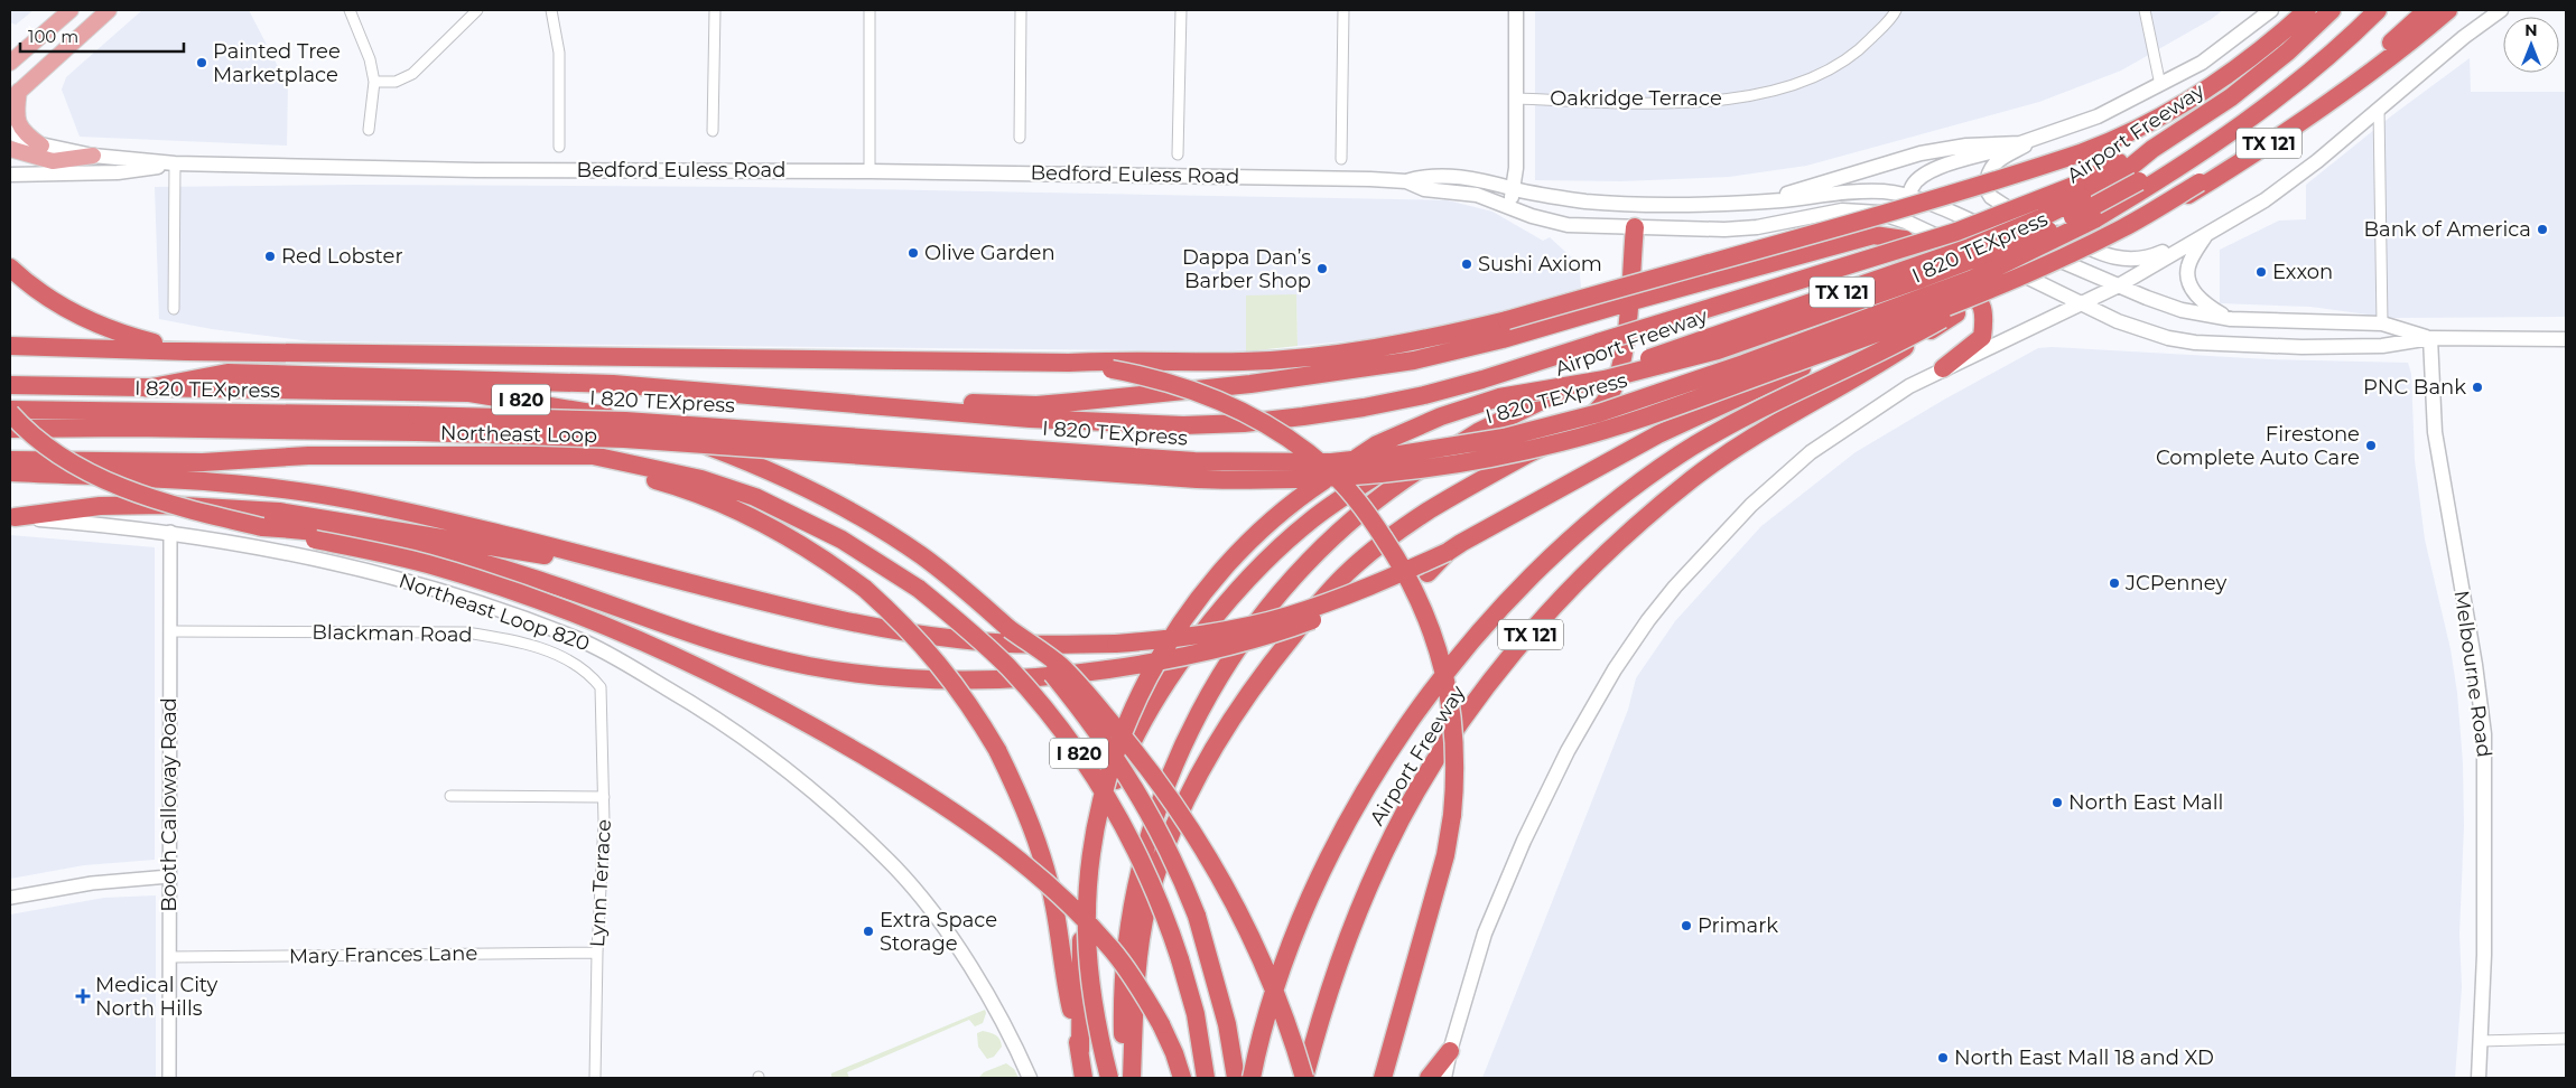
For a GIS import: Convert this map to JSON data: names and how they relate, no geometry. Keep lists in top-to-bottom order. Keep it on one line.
{"streets":{"highway":["Airport Freeway","TX 121","I 820 TEXpress","I 820","Northeast Loop"],"main road":["Bedford Euless Road","Northeast Loop 820","Melbourne Road"],"street":["Oakridge Terrace","Blackman Road","Booth Calloway Road","Lynn Terrace","Mary Frances Lane"]},"crossings":[["Bedford Euless Road","Melbourne Road"],["I 820","Northeast Loop"],["Northeast Loop 820","Booth Calloway Road"],["Blackman Road","Booth Calloway Road"],["Blackman Road","Lynn Terrace"],["Booth Calloway Road","Mary Frances Lane"],["Lynn Terrace","Mary Frances Lane"]],"places":{"other":["Painted Tree Marketplace","Bank of America","Olive Garden","Red Lobster","Sushi Axiom","Dappa Dan’s Barber Shop","Exxon","PNC Bank","Firestone Complete Auto Care","JCPenney","North East Mall","Primark","Extra Space Storage","North East Mall 18 and XD"],"health":["Medical City North Hills"]},"scale_bar":"100 m","north":"top"}
